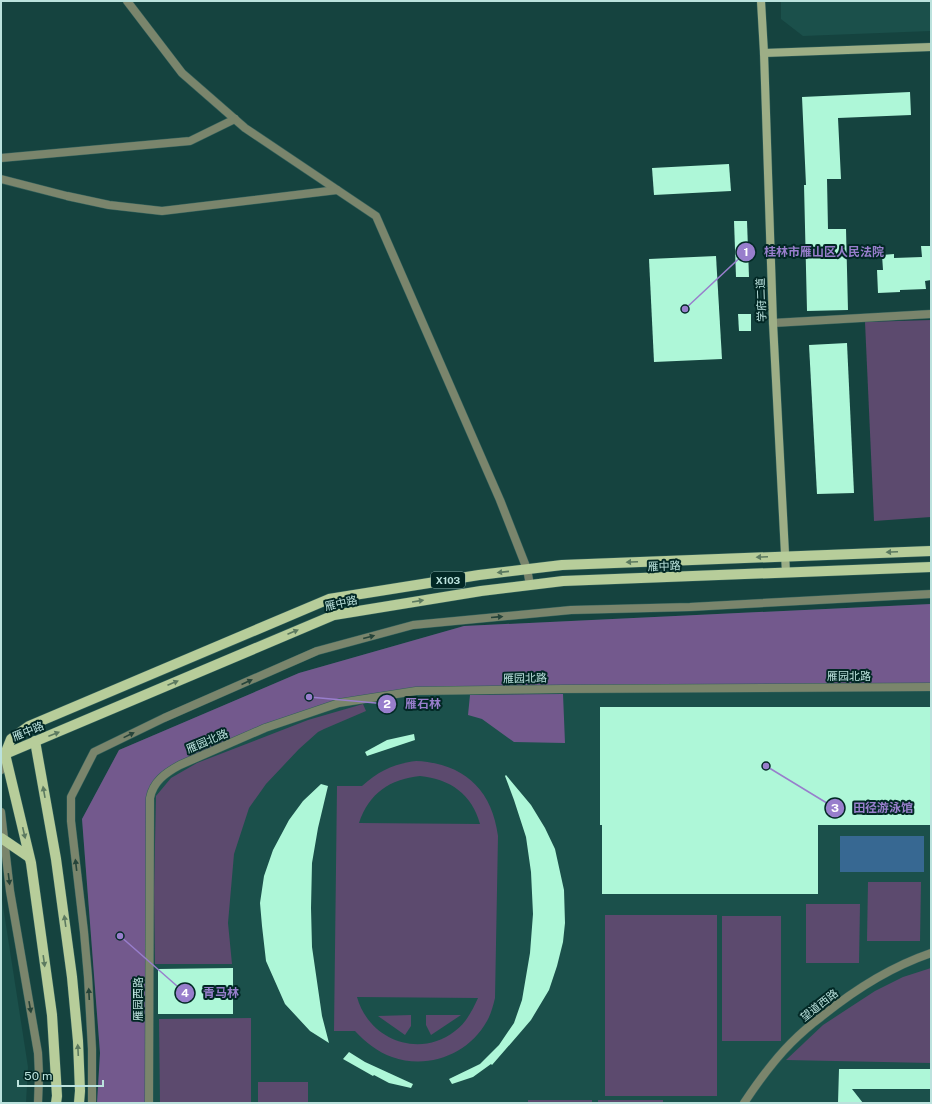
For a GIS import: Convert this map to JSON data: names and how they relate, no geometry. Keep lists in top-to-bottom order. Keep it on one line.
{"streets":{"main road":["雁中路","X103"],"street":["学府二道","雁园北路","雁园西路","望道西路"]},"crossings":[["学府二道","雁中路"],["雁园北路","雁园西路"]],"places":["桂林市雁山区人民法院","雁石林","田径游泳馆","青马林"],"scale_bar":"50 m"}
